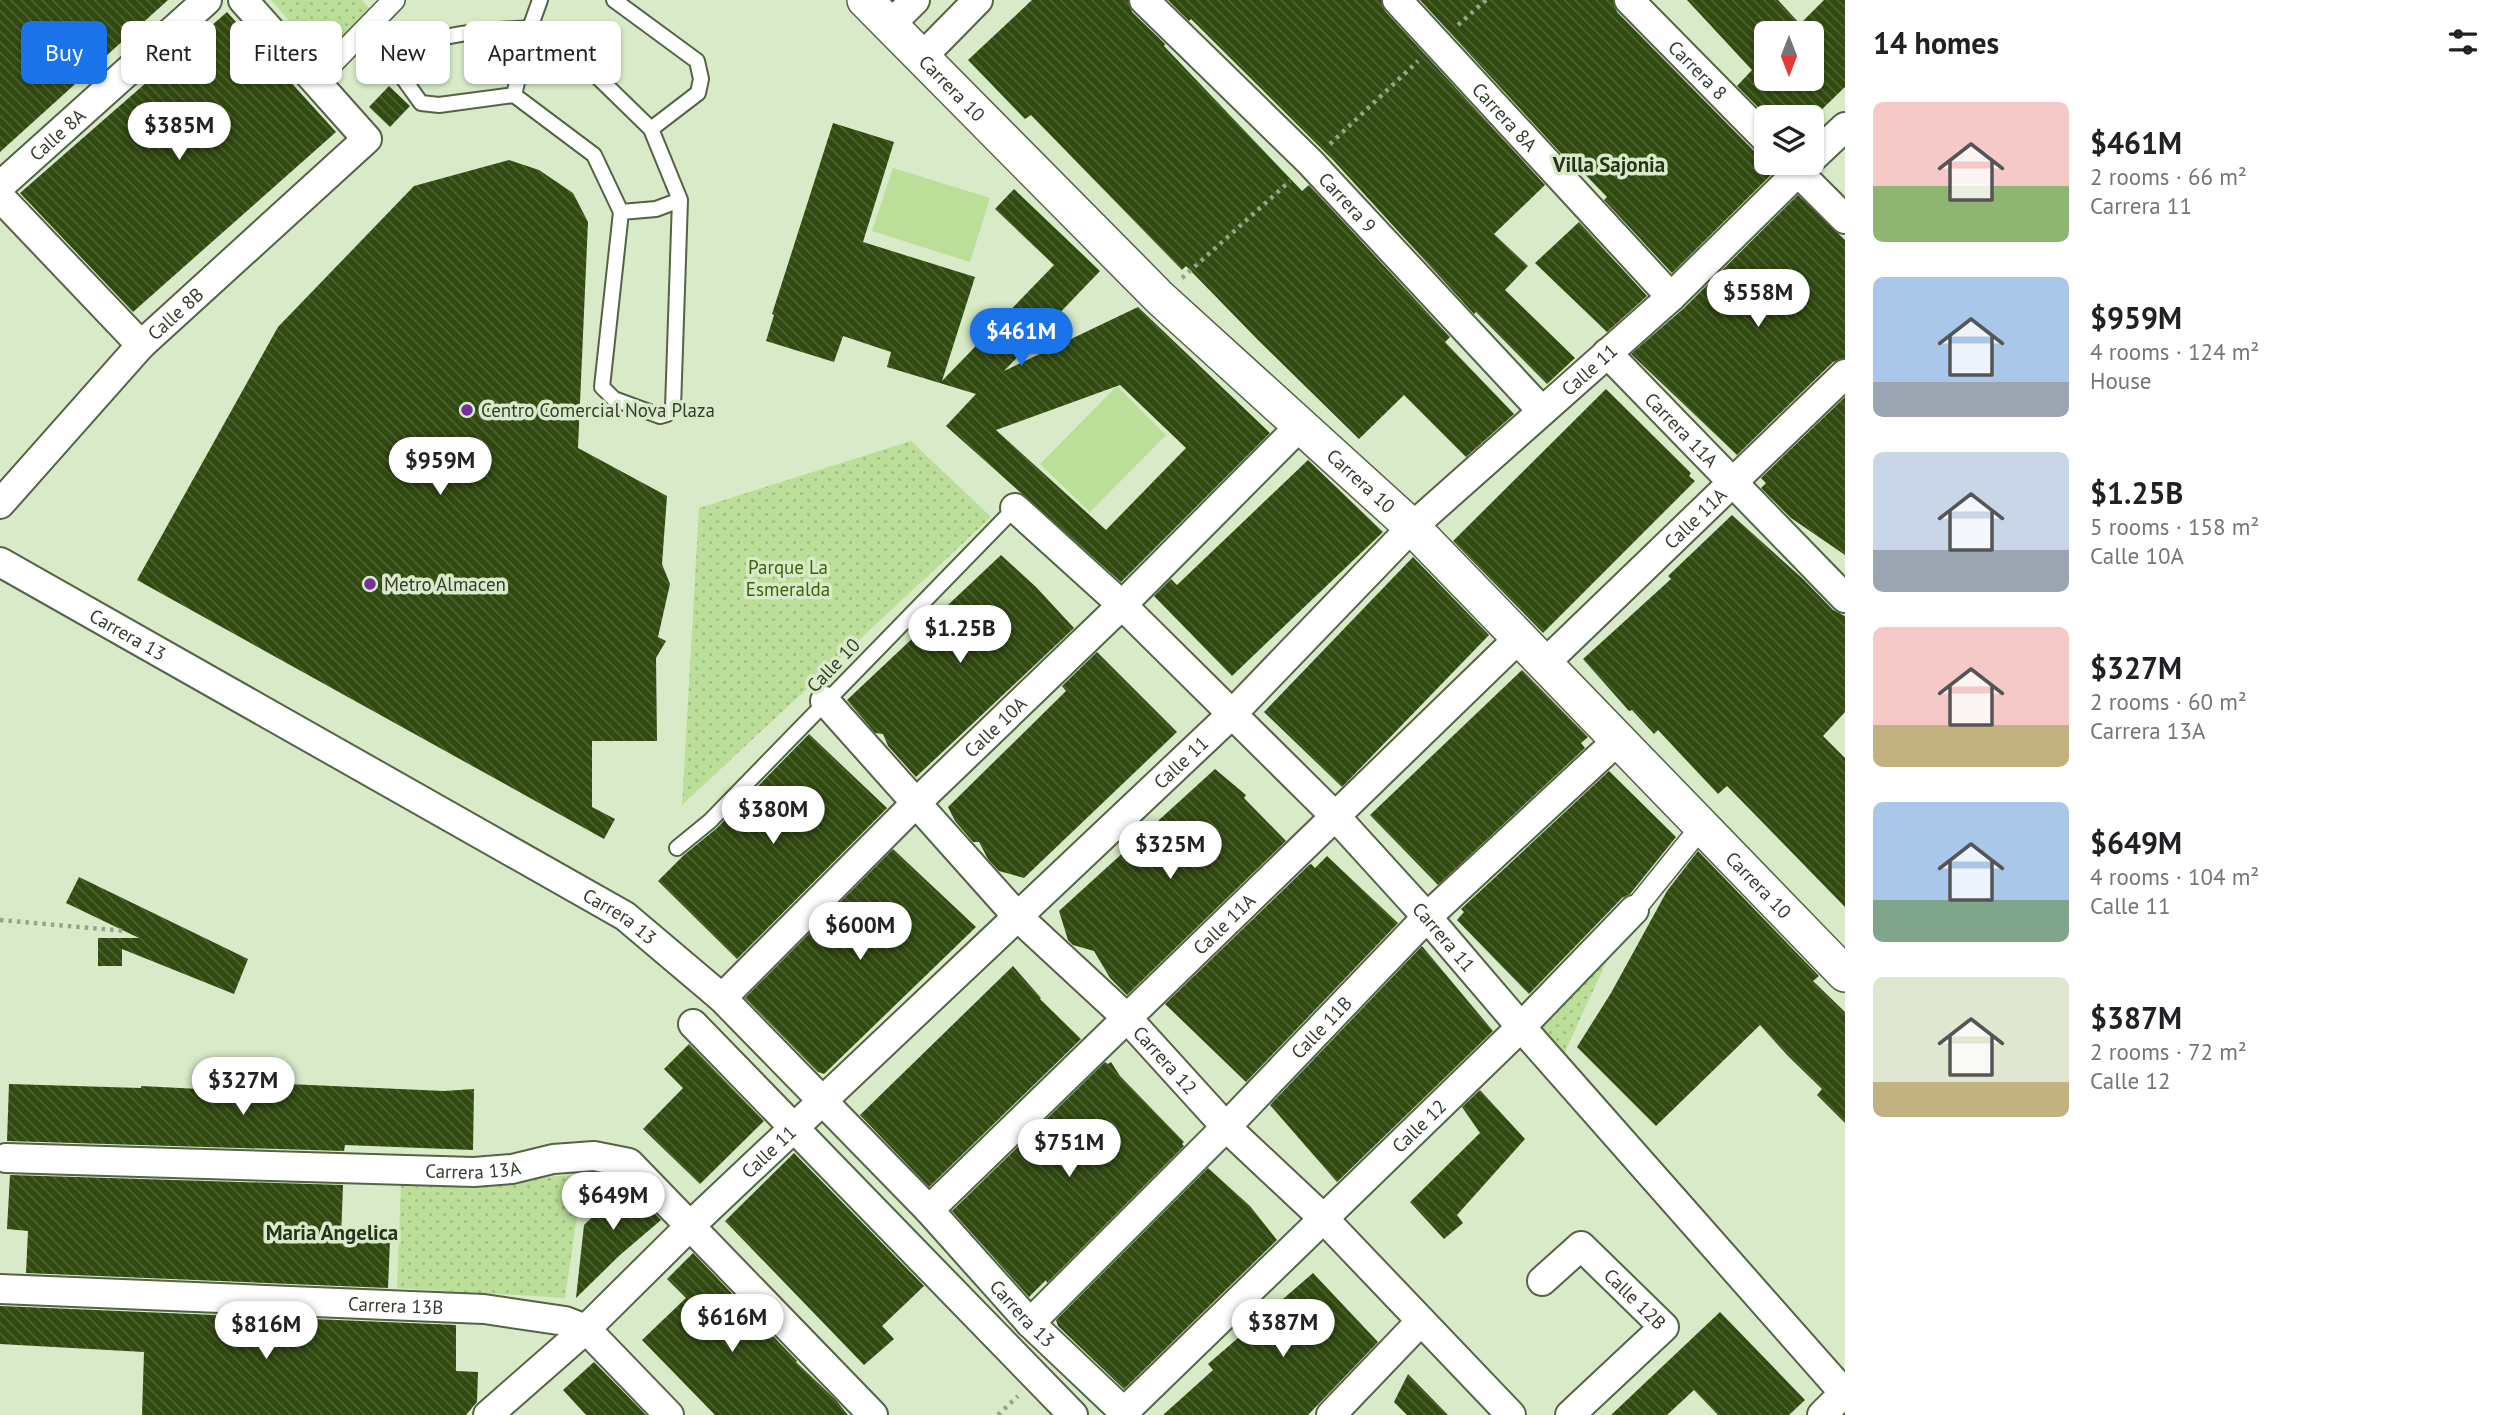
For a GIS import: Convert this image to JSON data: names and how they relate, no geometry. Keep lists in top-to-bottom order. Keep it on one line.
{"streets":{"street":["Carrera 8","Carrera 10","Carrera 8A","Calle 8A","Carrera 9","Calle 8B","Calle 11","Carrera 11A","Calle 11A","Carrera 13","Calle 10A","Carrera 11","Calle 11B","Carrera 12","Calle 12","Carrera 13A","Calle 12B","Carrera 13B"],"lane":["Calle 10"]},"crossings":[["Carrera 10","Calle 11"],["Carrera 10","Calle 11A"],["Carrera 10","Calle 10A"],["Carrera 10","Calle 11B"],["Carrera 10","Calle 12"],["Carrera 8A","Calle 11"],["Carrera 9","Calle 11"],["Calle 11","Carrera 11A"],["Calle 11","Carrera 13"],["Calle 11","Carrera 11"],["Calle 11","Carrera 12"],["Calle 11","Carrera 13A"],["Calle 11","Carrera 13B"],["Carrera 11A","Calle 11A"],["Calle 11A","Carrera 13"],["Calle 11A","Carrera 11"],["Calle 11A","Carrera 12"],["Carrera 13","Calle 10A"],["Carrera 13","Calle 11B"],["Carrera 13","Calle 12"],["Calle 10","Carrera 11"],["Calle 10","Carrera 12"],["Calle 10A","Carrera 11"],["Calle 10A","Carrera 12"],["Carrera 11","Calle 11B"],["Carrera 11","Calle 12"],["Calle 11B","Carrera 12"],["Carrera 12","Calle 12"]],"districts":["Villa Sajonia","Maria Angelica"],"parks":["Parque La Esmeralda"],"places":["Centro Comercial Nova Plaza","Metro Almacen"],"north":"bottom","page":{"heading":"14 homes","chip":["Buy","Rent","Filters","New","Apartment"],"list":[{"name":"$461M","note":"2 rooms · 66 m² · Carrera 11"},{"name":"$959M","note":"4 rooms · 124 m² · House"},{"name":"$1.25B","note":"5 rooms · 158 m² · Calle 10A"},{"name":"$327M","note":"2 rooms · 60 m² · Carrera 13A"},{"name":"$649M","note":"4 rooms · 104 m² · Calle 11"},{"name":"$387M","note":"2 rooms · 72 m² · Calle 12"}],"price":["$385M","$558M","$461M","$959M","$1.25B","$380M","$325M","$600M","$327M","$751M","$649M","$616M","$387M","$816M"]}}
